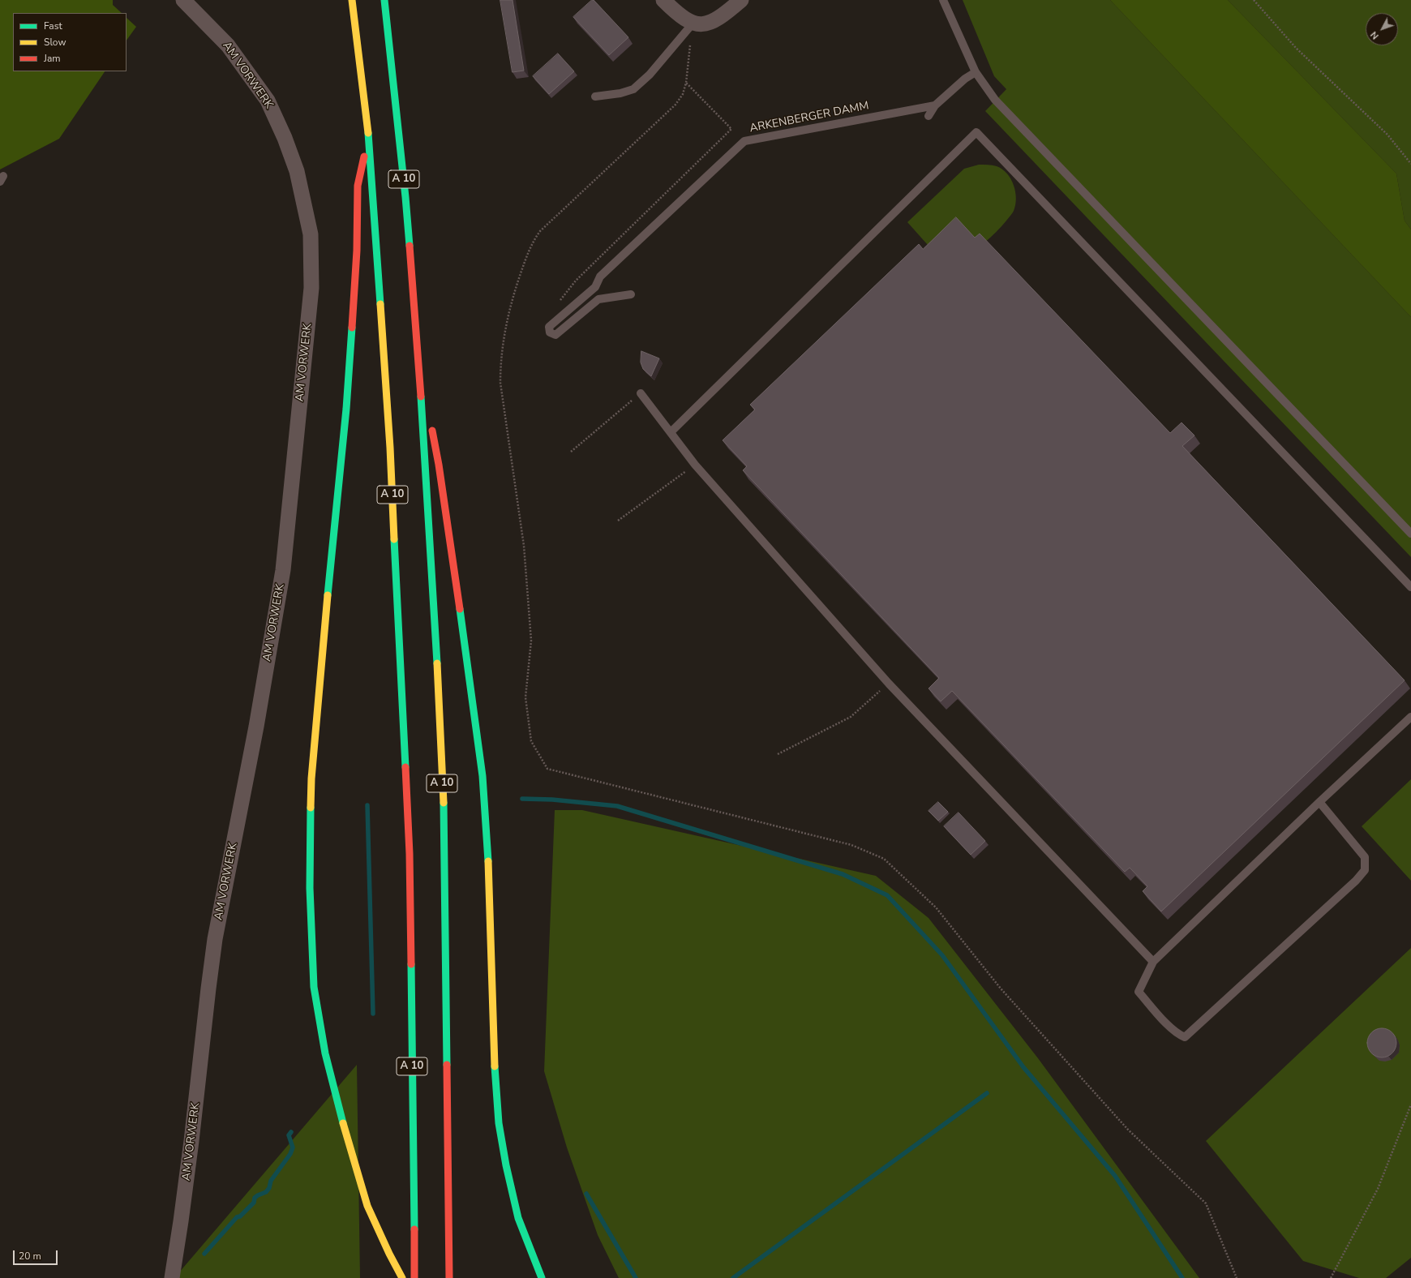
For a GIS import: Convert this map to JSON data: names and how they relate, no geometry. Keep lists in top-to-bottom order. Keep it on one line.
{"streets":{"highway":["A 10"],"street":["AM VORWERK"],"lane":["ARKENBERGER DAMM"]},"legend":["Fast","Slow","Jam"],"scale_bar":"20 m","north":"bottom left"}
